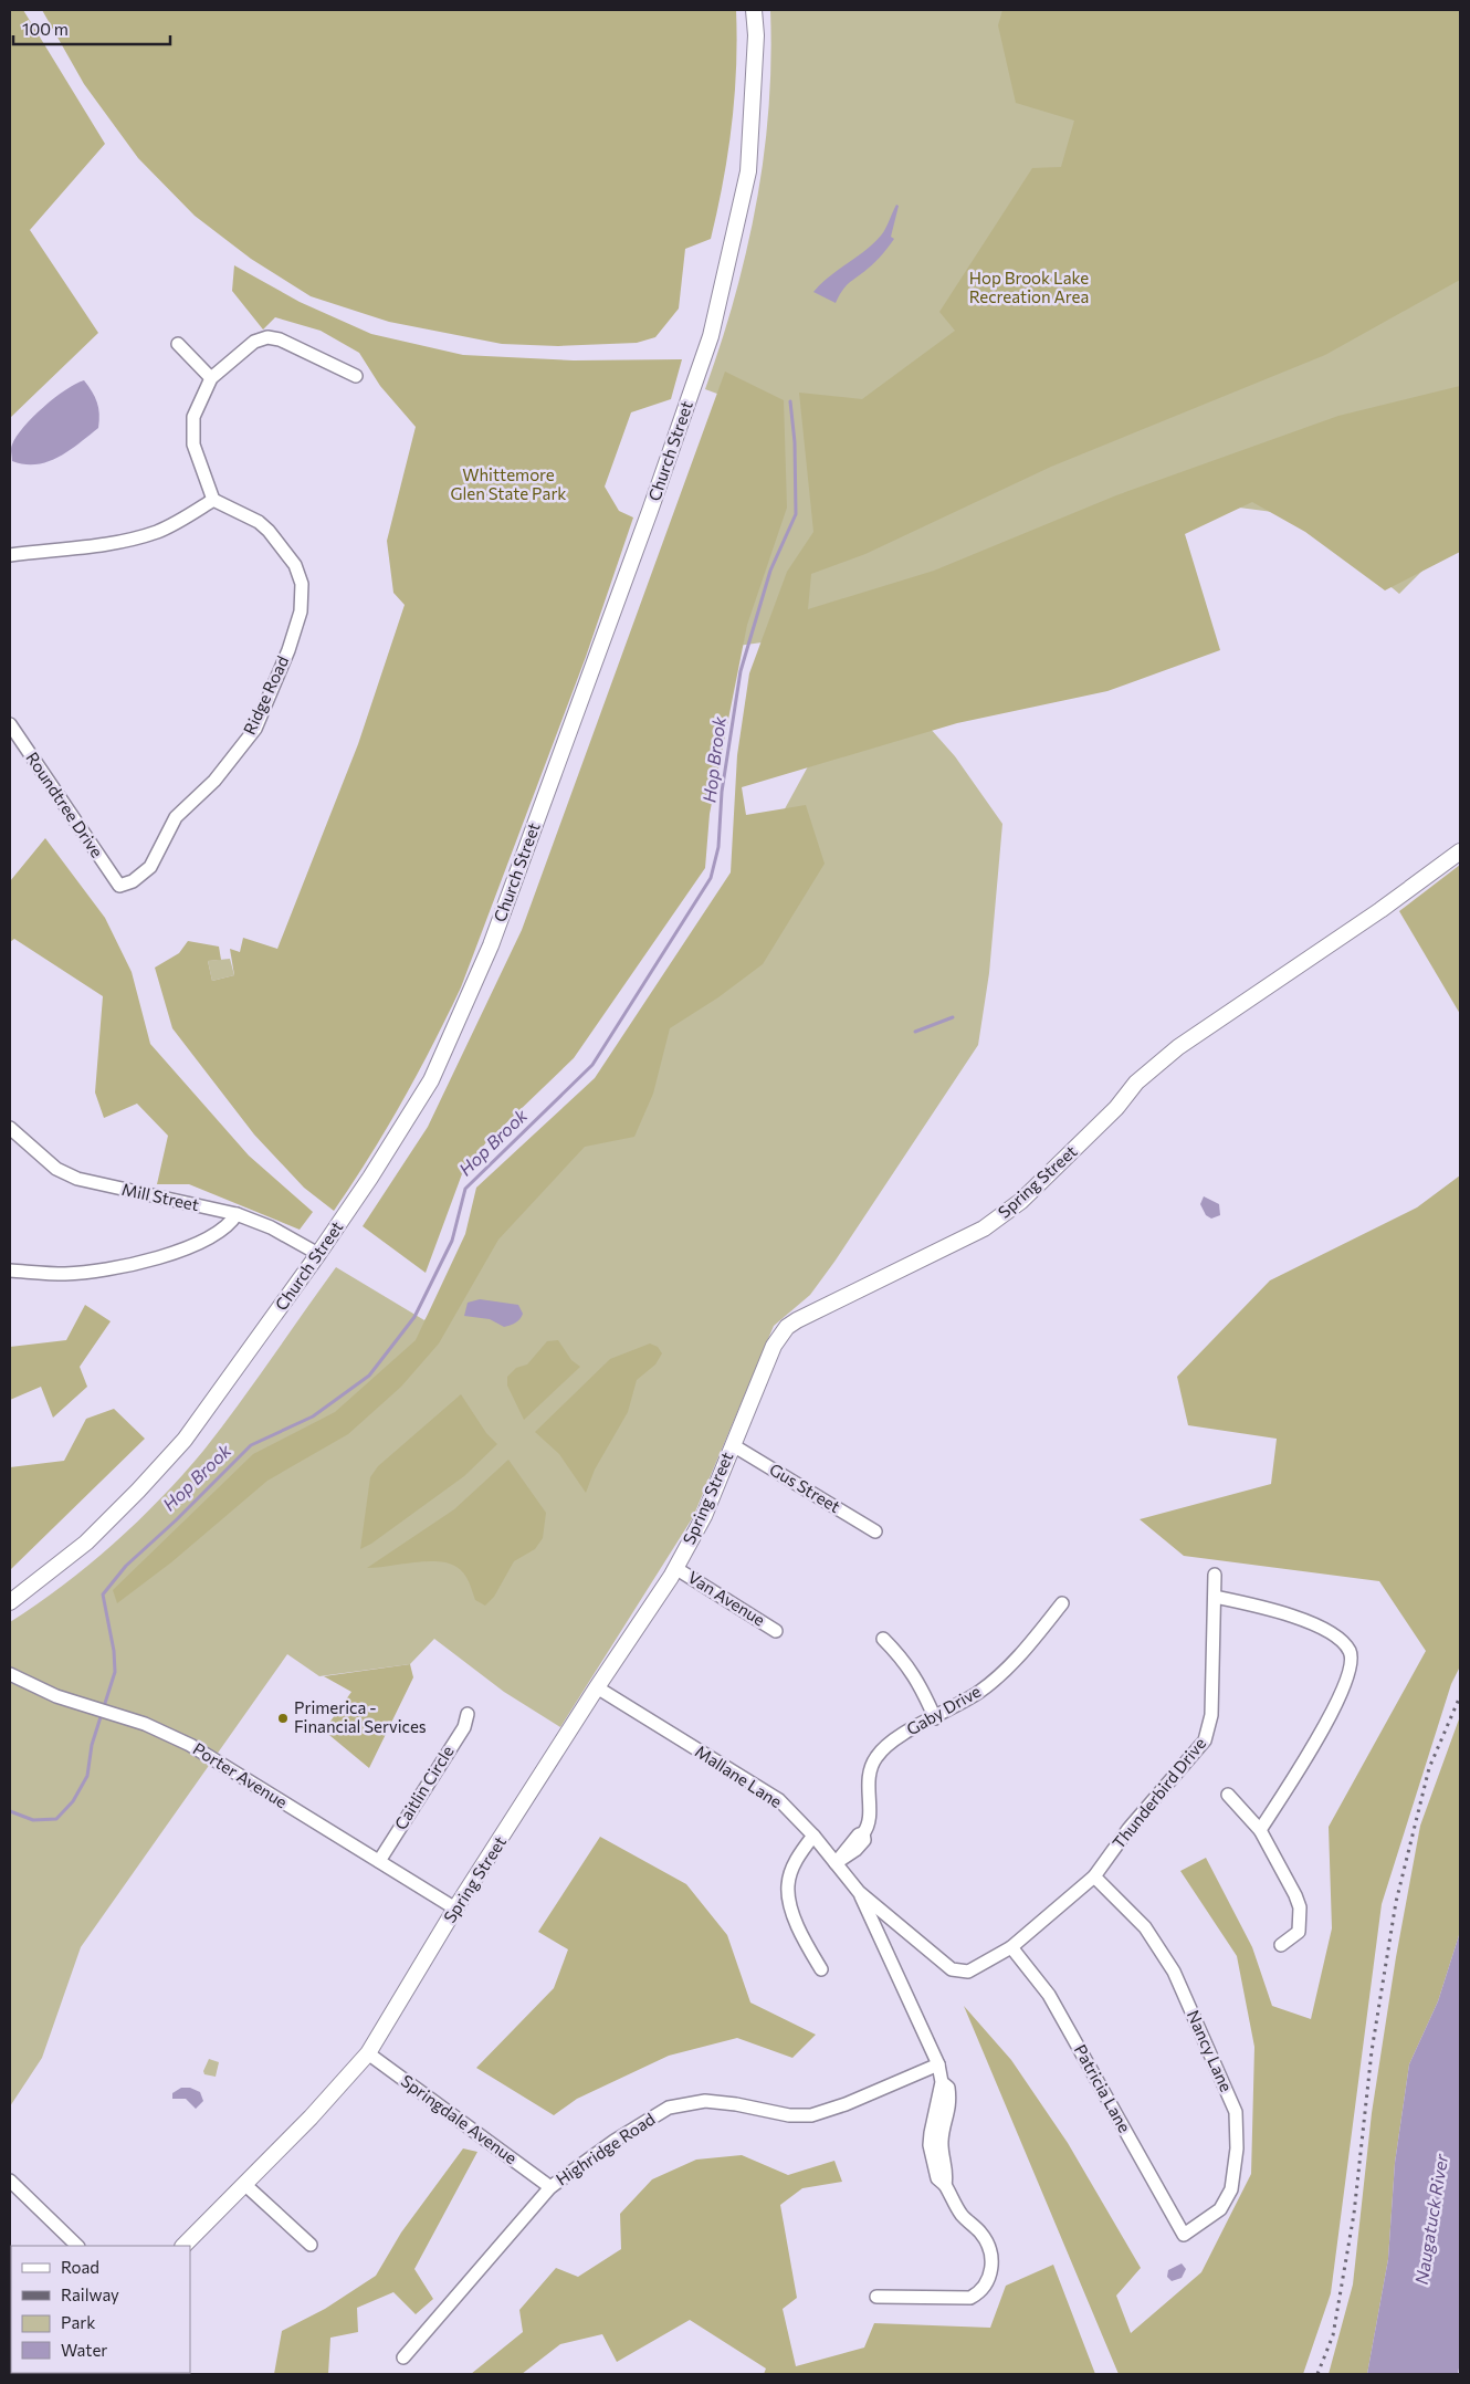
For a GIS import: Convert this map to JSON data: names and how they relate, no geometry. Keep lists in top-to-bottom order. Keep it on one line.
{"streets":{"main road":["Church Street","Spring Street"],"street":["Ridge Road","Roundtree Drive","Mill Street","Gus Street","Van Avenue","Gaby Drive","Porter Avenue","Mallane Lane","Caitlin Circle","Thunderbird Drive","Nancy Lane","Patricia Lane","Springdale Avenue","Highridge Road"]},"crossings":[["Church Street","Mill Street"],["Ridge Road","Roundtree Drive"],["Spring Street","Gus Street"],["Spring Street","Van Avenue"],["Spring Street","Porter Avenue"],["Spring Street","Mallane Lane"],["Spring Street","Springdale Avenue"],["Gaby Drive","Mallane Lane"],["Porter Avenue","Caitlin Circle"],["Mallane Lane","Thunderbird Drive"],["Mallane Lane","Patricia Lane"],["Mallane Lane","Highridge Road"],["Thunderbird Drive","Nancy Lane"],["Thunderbird Drive","Patricia Lane"],["Nancy Lane","Patricia Lane"],["Springdale Avenue","Highridge Road"]],"water":["Hop Brook","Naugatuck River"],"parks":["Hop Brook Lake Recreation Area","Whittemore Glen State Park"],"places":["Primerica - Financial Services"],"legend":["Road","Railway","Park","Water"],"scale_bar":"100 m"}
